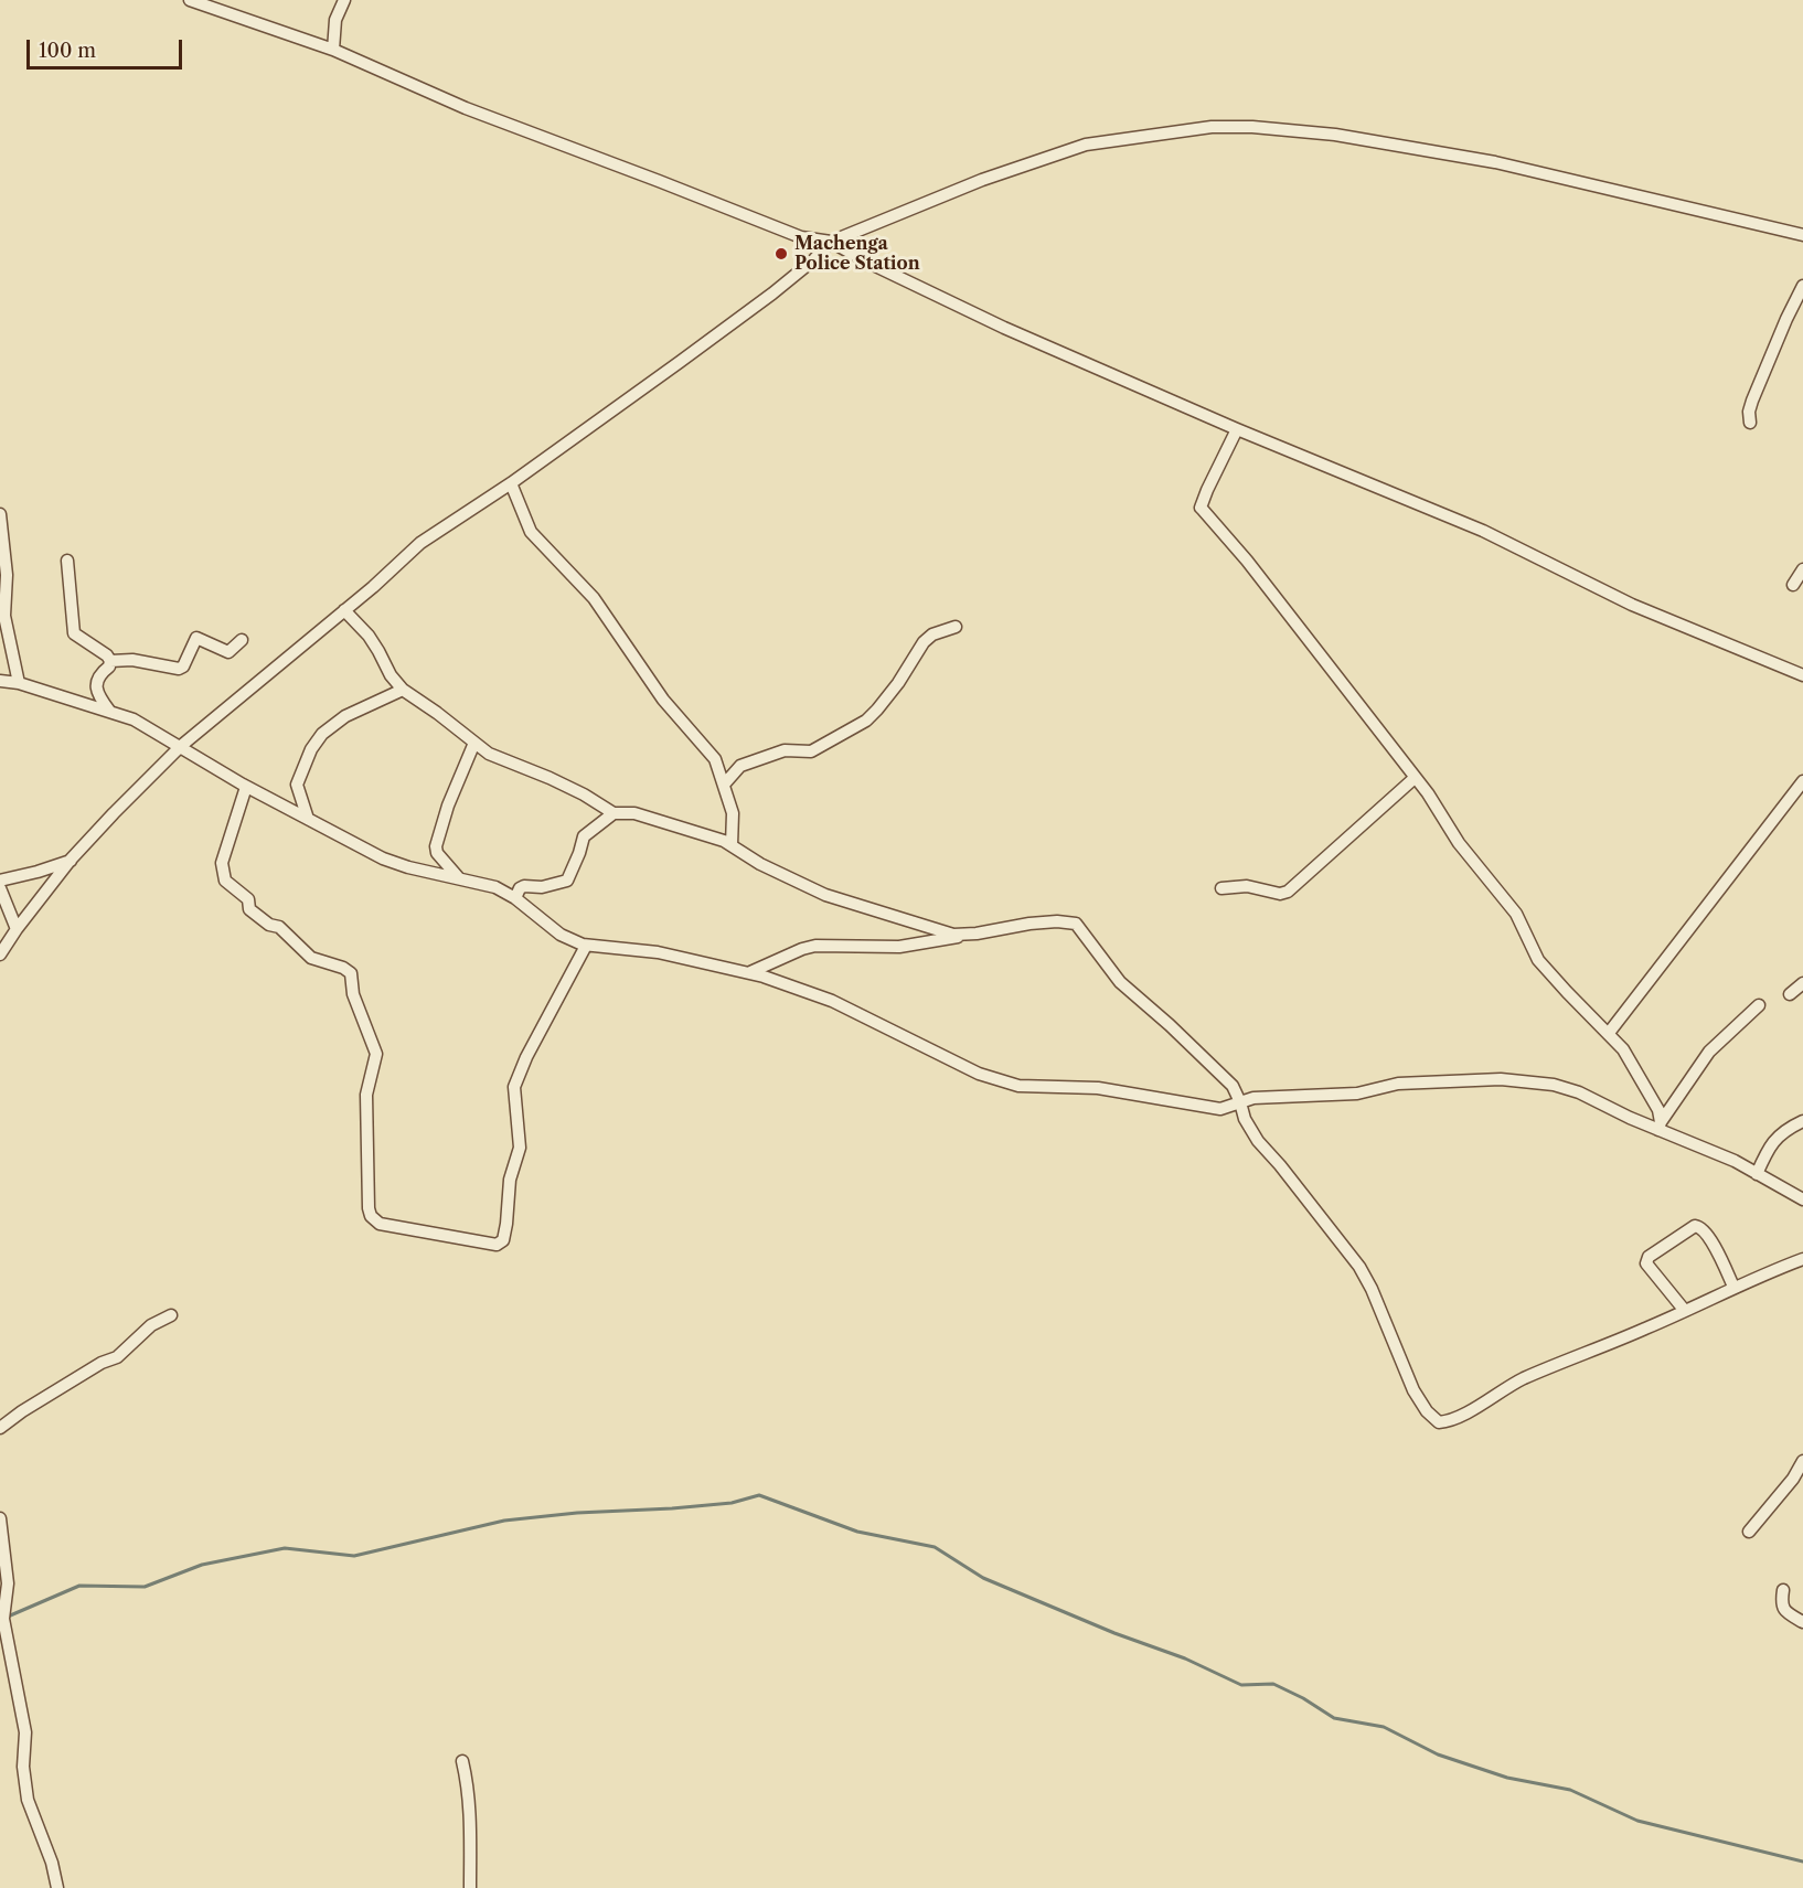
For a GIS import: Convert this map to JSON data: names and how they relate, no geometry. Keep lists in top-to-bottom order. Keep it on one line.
{"places":["Machenga Police Station"],"scale_bar":"100 m"}
